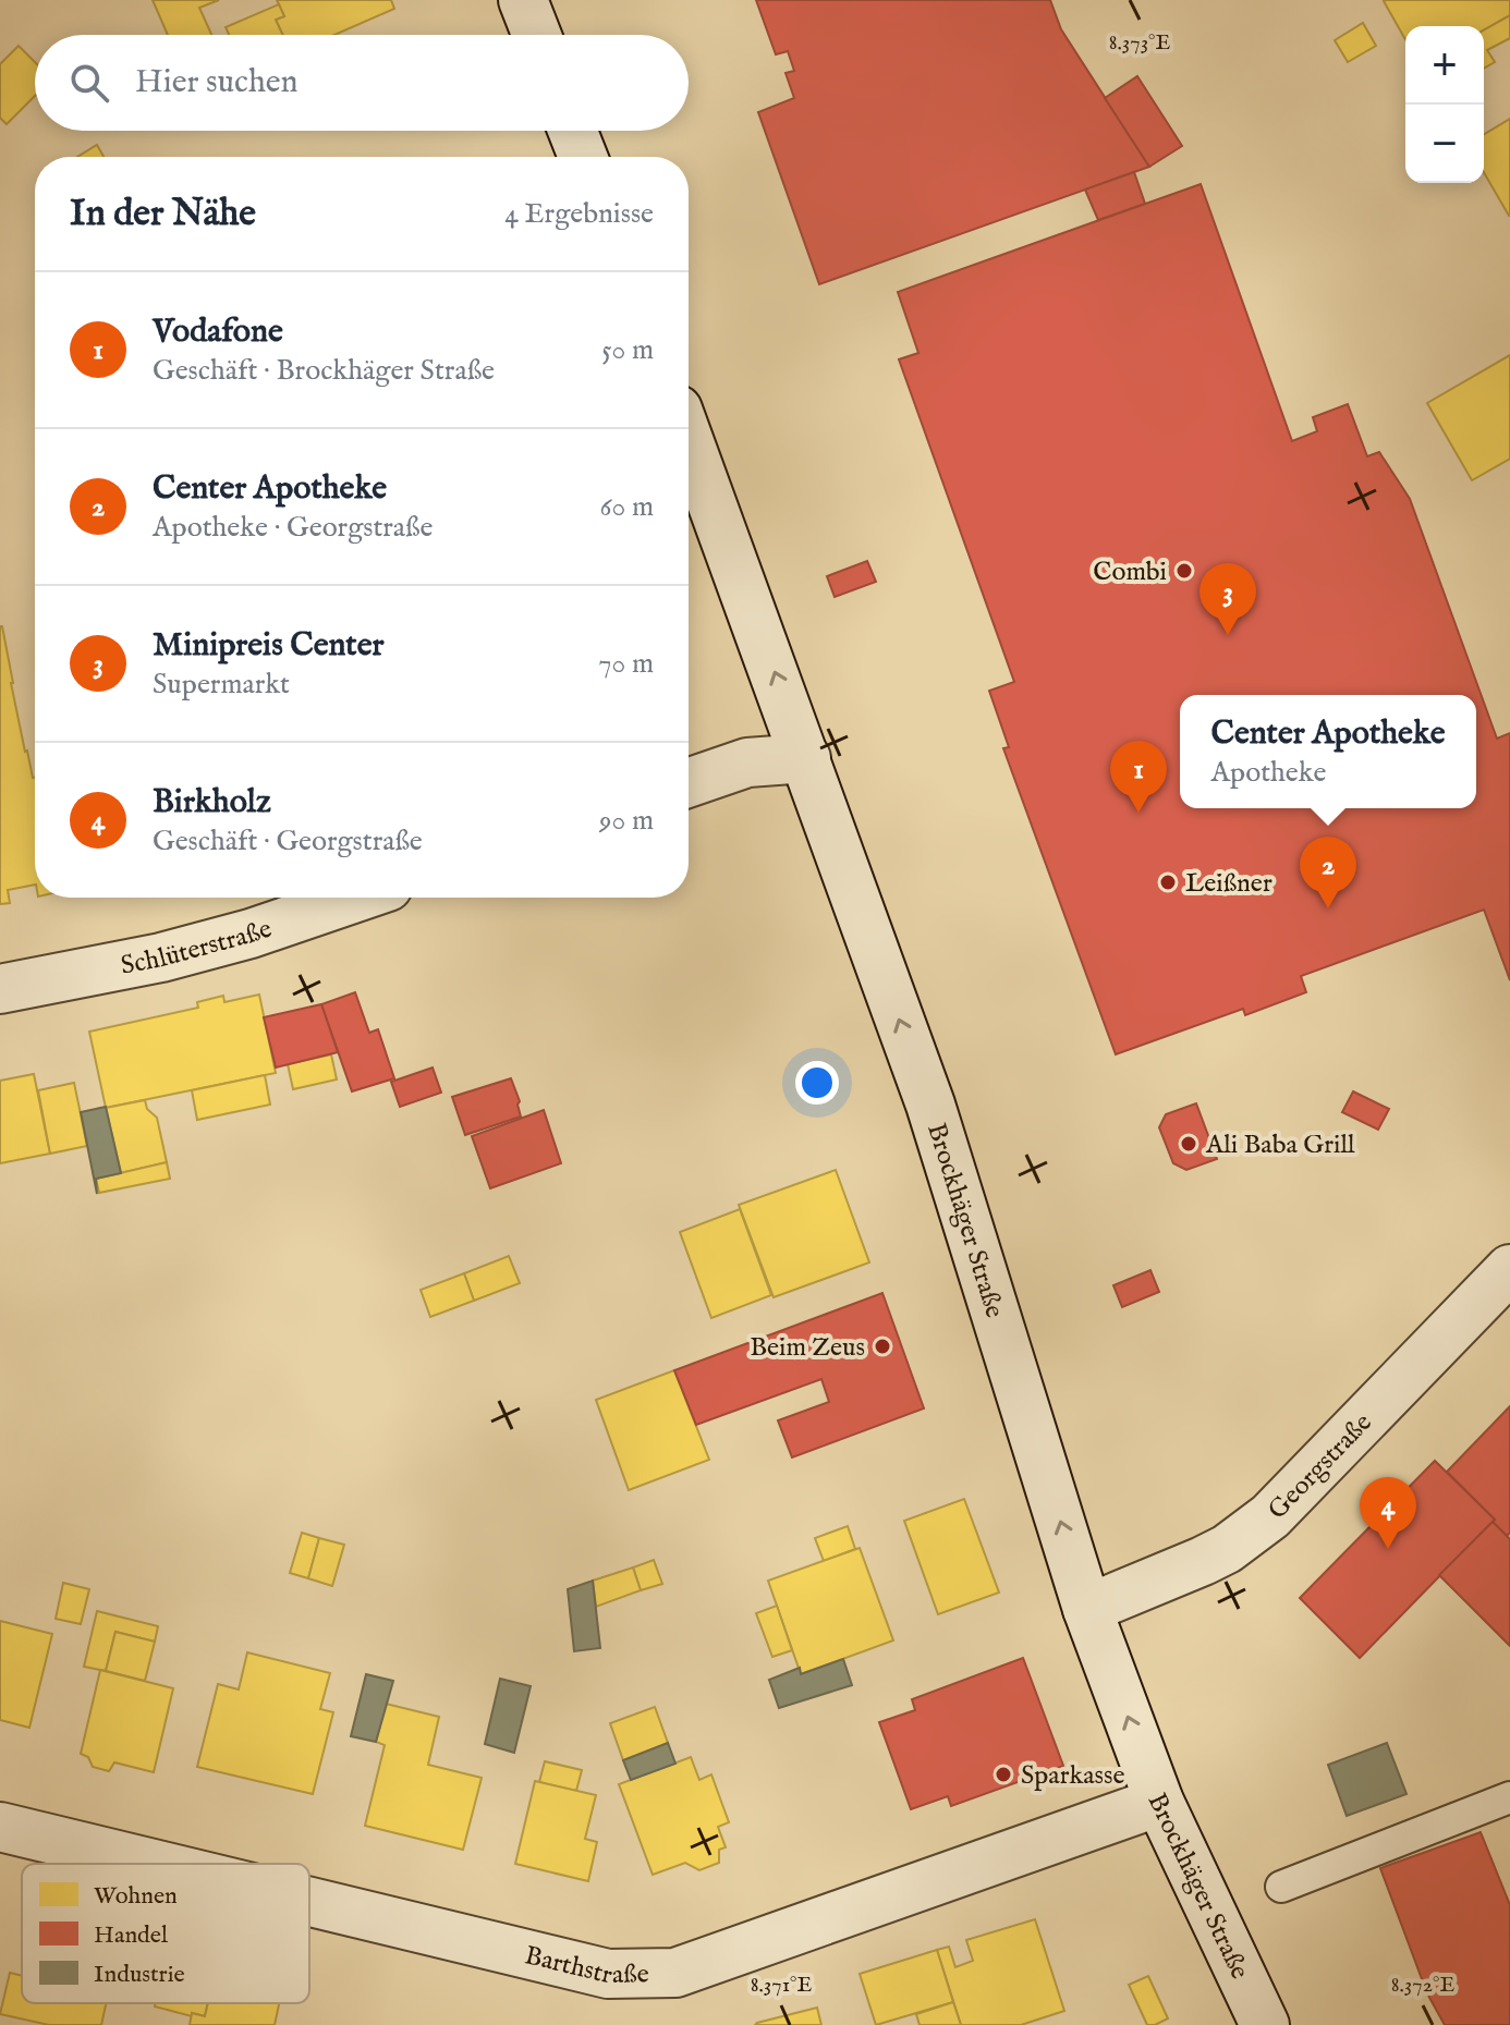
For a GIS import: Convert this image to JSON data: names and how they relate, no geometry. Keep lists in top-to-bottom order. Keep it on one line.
{"streets":{"street":["Schlüterstraße","Brockhäger Straße","Georgstraße","Barthstraße"]},"crossings":[["Brockhäger Straße","Georgstraße"],["Brockhäger Straße","Barthstraße"]],"one_way":["Brockhäger Straße"],"places":["Combi","Leißner","Ali Baba Grill","Beim Zeus","Sparkasse"],"legend":["Wohnen","Handel","Industrie"],"page":{"map_buttons":["+","−"],"search":"Hier suchen","heading":["In der Nähe","4 Ergebnisse"],"list":[{"mark":"1","name":"Vodafone","note":"Geschäft · Brockhäger Straße","value":"50 m"},{"mark":"2","name":"Center Apotheke","note":"Apotheke · Georgstraße","value":"60 m"},{"mark":"3","name":"Minipreis Center","note":"Supermarkt","value":"70 m"},{"mark":"4","name":"Birkholz","note":"Geschäft · Georgstraße","value":"90 m"}],"pins":["3","1","2","4"],"popup":["Center Apotheke","Apotheke"]},"coordinates":["8.373°E","8.371°E","8.372°E"]}
